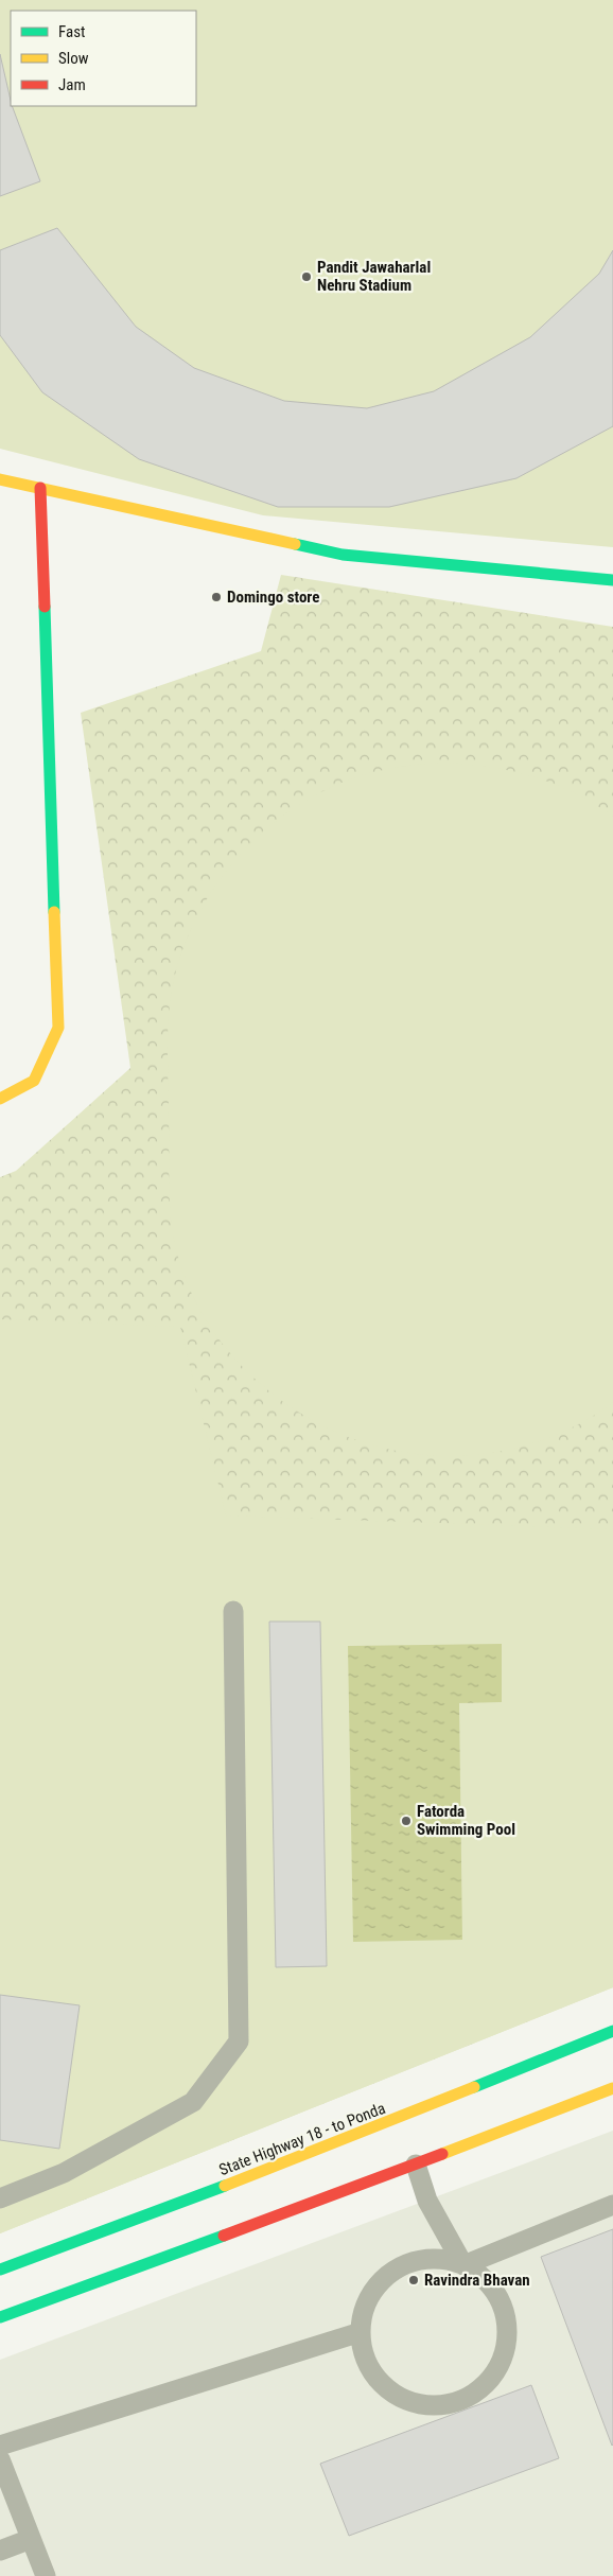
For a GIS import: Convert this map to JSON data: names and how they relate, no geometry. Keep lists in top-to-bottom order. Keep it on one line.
{"streets":{"main road":["State Highway 18 - to Ponda"]},"places":["Pandit Jawaharlal Nehru Stadium","Domingo store","Fatorda Swimming Pool","Ravindra Bhavan"],"legend":["Fast","Slow","Jam"]}
